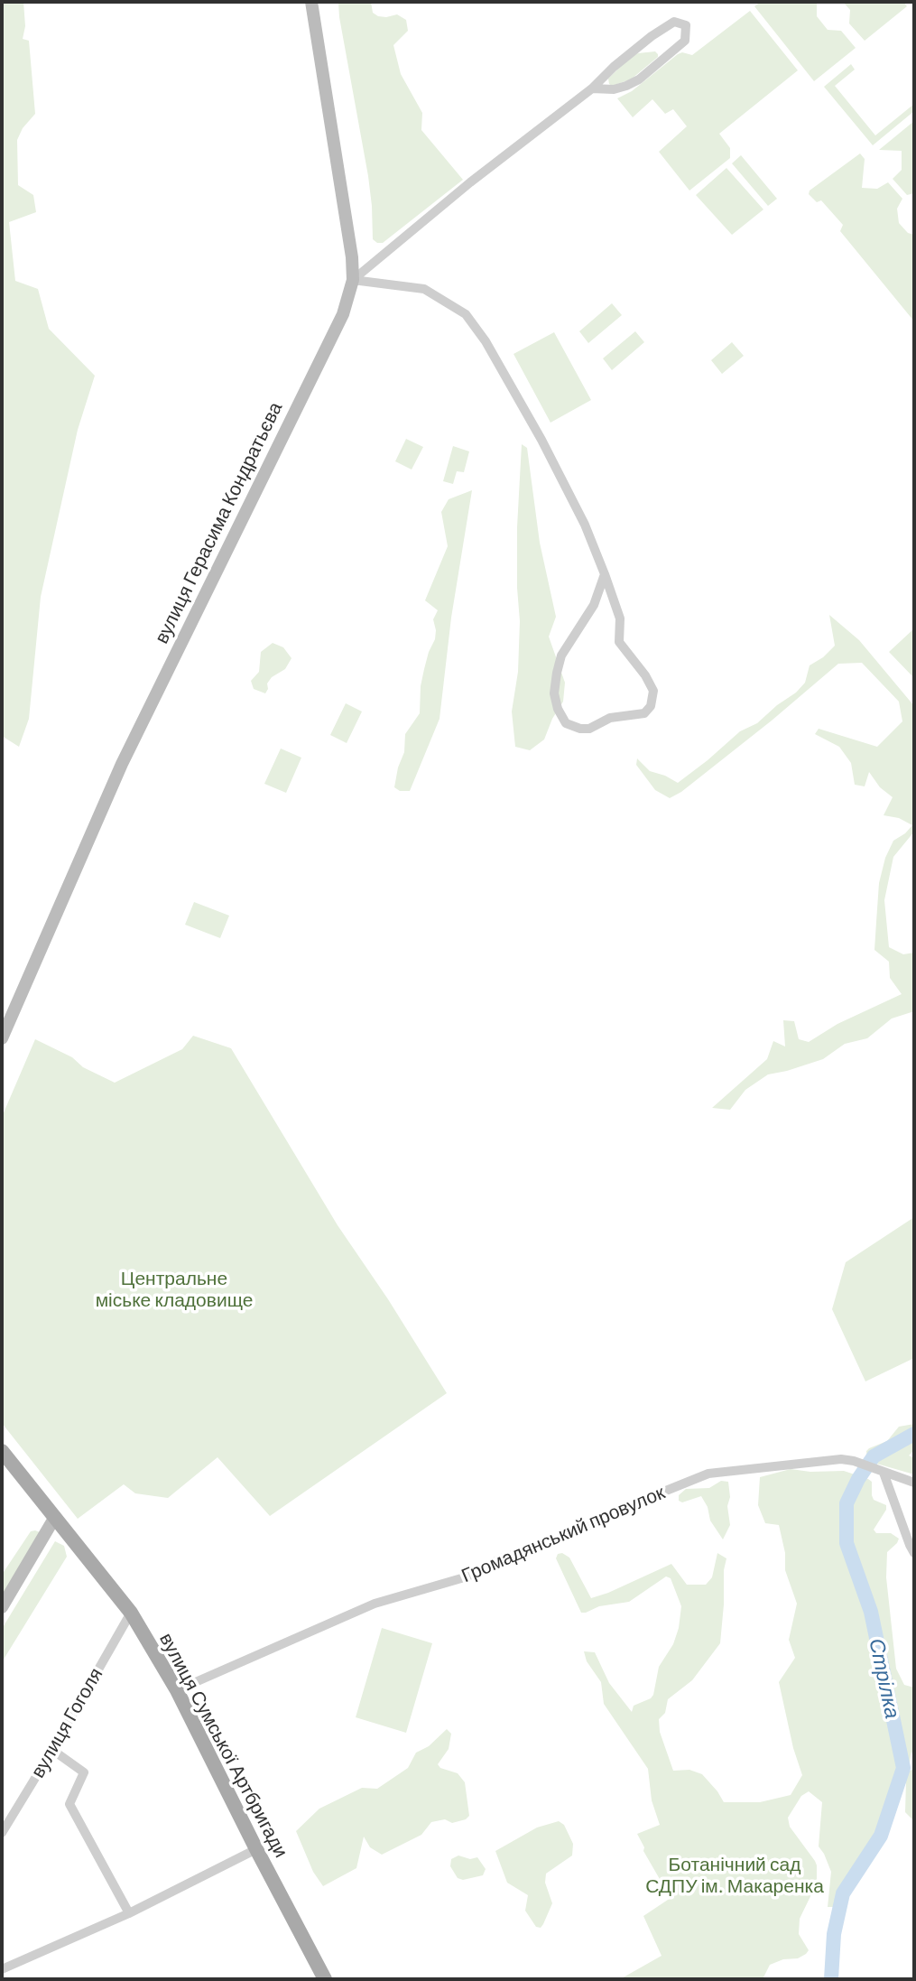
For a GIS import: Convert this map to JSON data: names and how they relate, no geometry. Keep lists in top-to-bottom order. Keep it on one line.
{"streets":{"main road":["вулиця Герасима Кондратьєва","вулиця Сумської Артбригади"],"street":["Громадянський провулок","вулиця Гоголя"]},"crossings":[["Громадянський провулок","вулиця Сумської Артбригади"],["вулиця Гоголя","вулиця Сумської Артбригади"]],"water":["Стрілка"],"parks":["Центральне міське кладовище","Ботанічний сад СДПУ ім. Макаренка"]}
